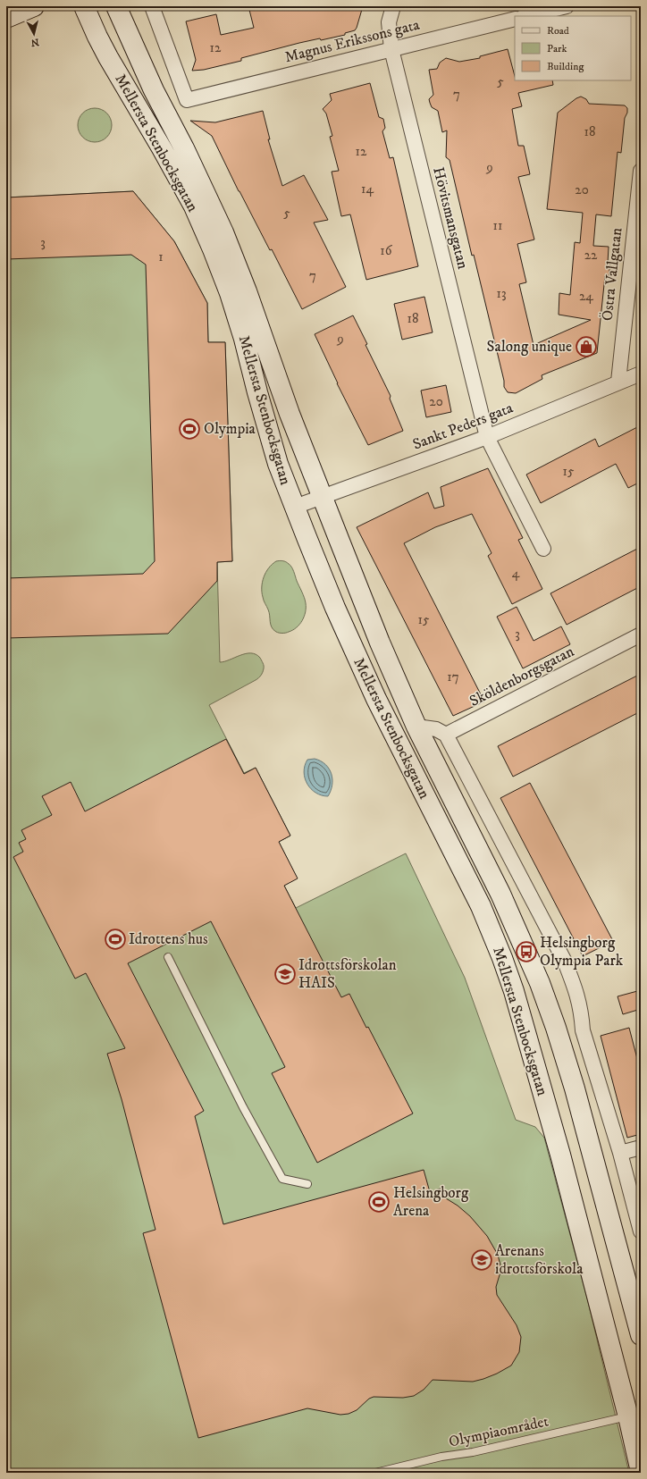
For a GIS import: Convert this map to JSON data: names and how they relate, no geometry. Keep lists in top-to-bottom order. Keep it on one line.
{"streets":{"main road":["Mellersta Stenbocksgatan"],"street":["Magnus Erikssons gata","Hövitsmansgatan","Östra Vallgatan","Sankt Peders gata","Sköldenborgsgatan"],"lane":["Olympiaområdet"]},"crossings":[["Magnus Erikssons gata","Hövitsmansgatan"],["Mellersta Stenbocksgatan","Sankt Peders gata"],["Mellersta Stenbocksgatan","Olympiaområdet"],["Hövitsmansgatan","Sankt Peders gata"],["Östra Vallgatan","Sankt Peders gata"]],"places":{"shop":["Salong unique"],"sports":["Olympia","Idrottens hus","Helsingborg Arena"],"bus stop":["Helsingborg Olympia Park"],"school or university":["Idrottsförskolan HAIS","Arenans idrottsförskola"]},"house_numbers":["12","5","7","18","12","9","14","20","5","11","3","16","22","1","7","13","24","18","9","20","15","4","15","3","17"],"legend":["Road","Park","Building"],"north":"bottom"}
